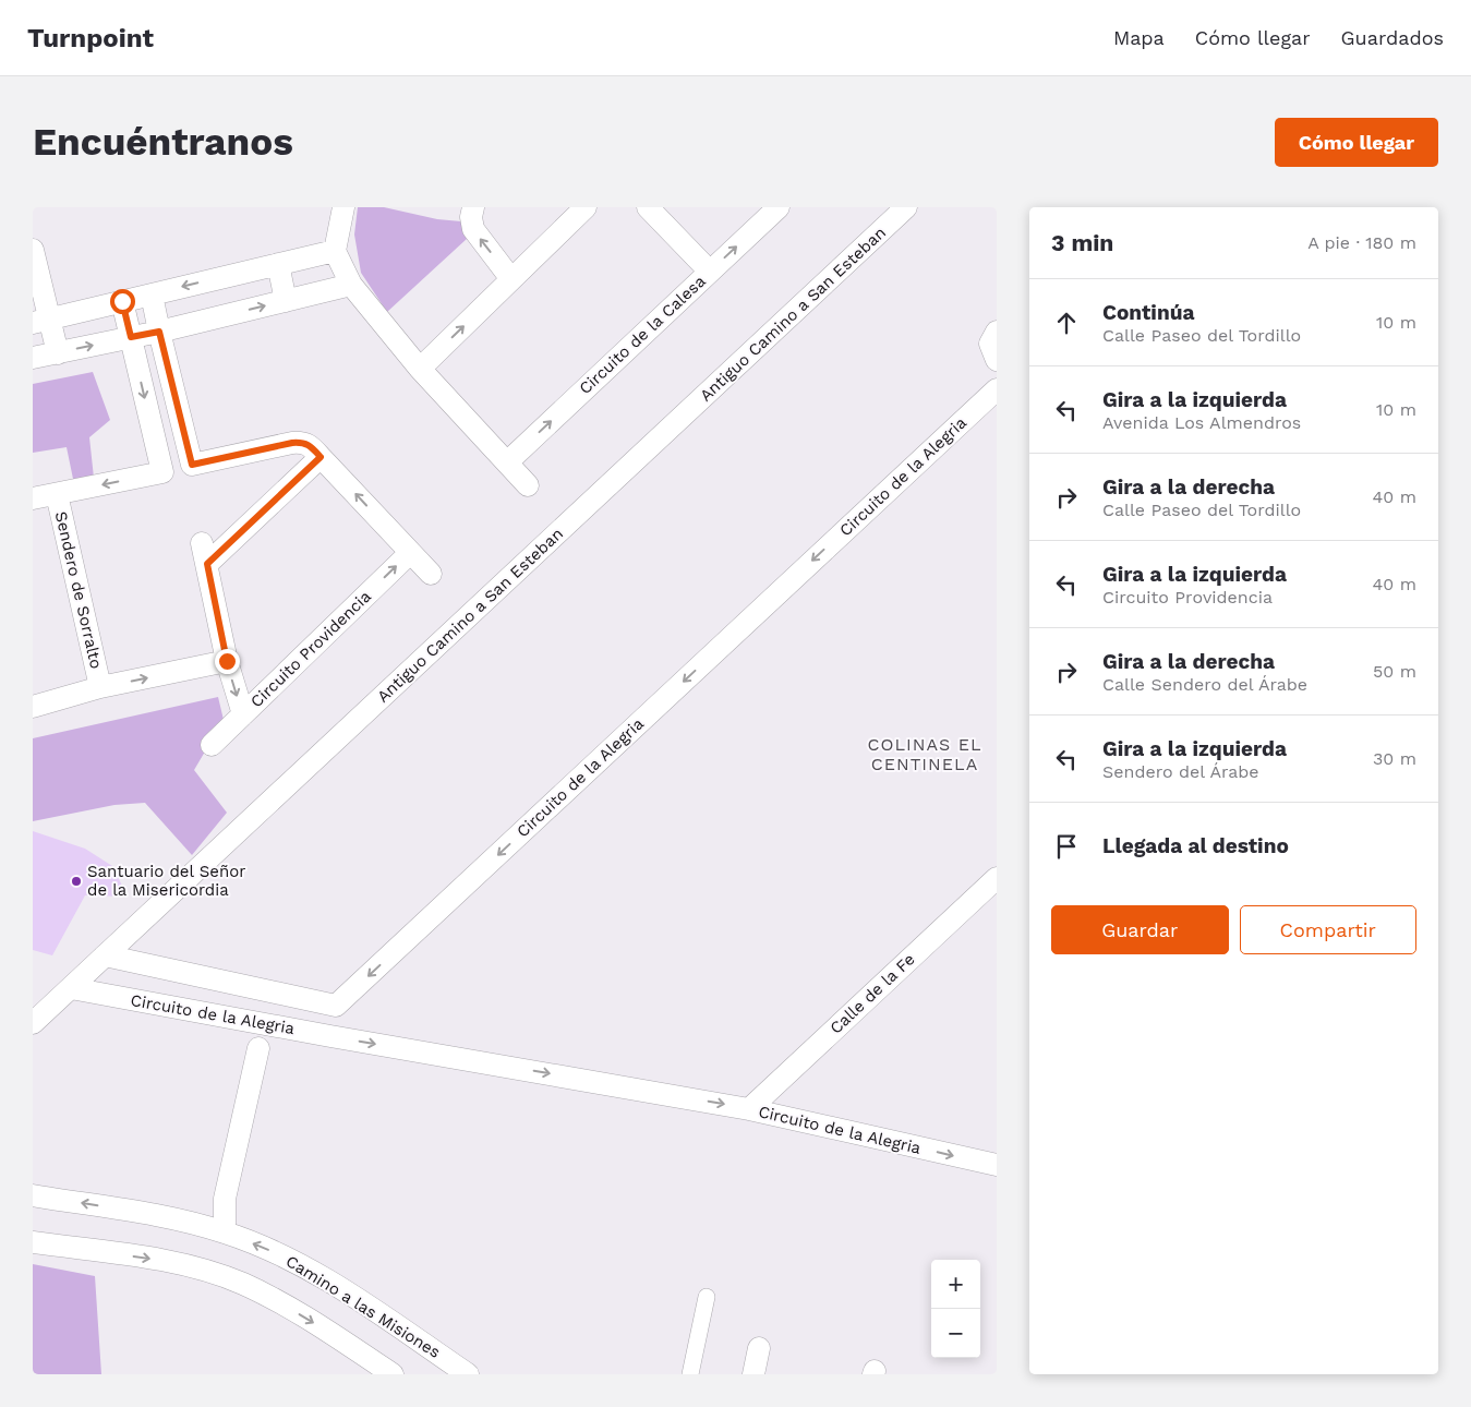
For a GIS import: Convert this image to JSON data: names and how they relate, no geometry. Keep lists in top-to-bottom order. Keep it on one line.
{"streets":{"street":["Antiguo Camino a San Esteban","Circuito de la Calesa","Circuito de la Alegria","Sendero de Sorralto","Circuito Providencia","Calle de la Fe","Camino a las Misiones"]},"crossings":[["Antiguo Camino a San Esteban","Circuito de la Alegria"],["Circuito de la Alegria","Calle de la Fe"]],"one_way":["Circuito Providencia"],"districts":["COLINAS EL CENTINELA"],"places":["Santuario del Señor de la Misericordia"],"page":{"header":"Turnpoint","nav":["Mapa","Cómo llegar","Guardados"],"buttons":["Cómo llegar",["Guardar","Compartir"]],"title":"Encuéntranos","heading":["3 min","A pie · 180 m"],"list":[["Continúa","Calle Paseo del Tordillo","10 m"],["Gira a la izquierda","Avenida Los Almendros","10 m"],["Gira a la derecha","Calle Paseo del Tordillo","40 m"],["Gira a la izquierda","Circuito Providencia","40 m"],["Gira a la derecha","Calle Sendero del Árabe","50 m"],["Gira a la izquierda","Sendero del Árabe","30 m"],"Llegada al destino"],"map_buttons":["+","−"]}}
